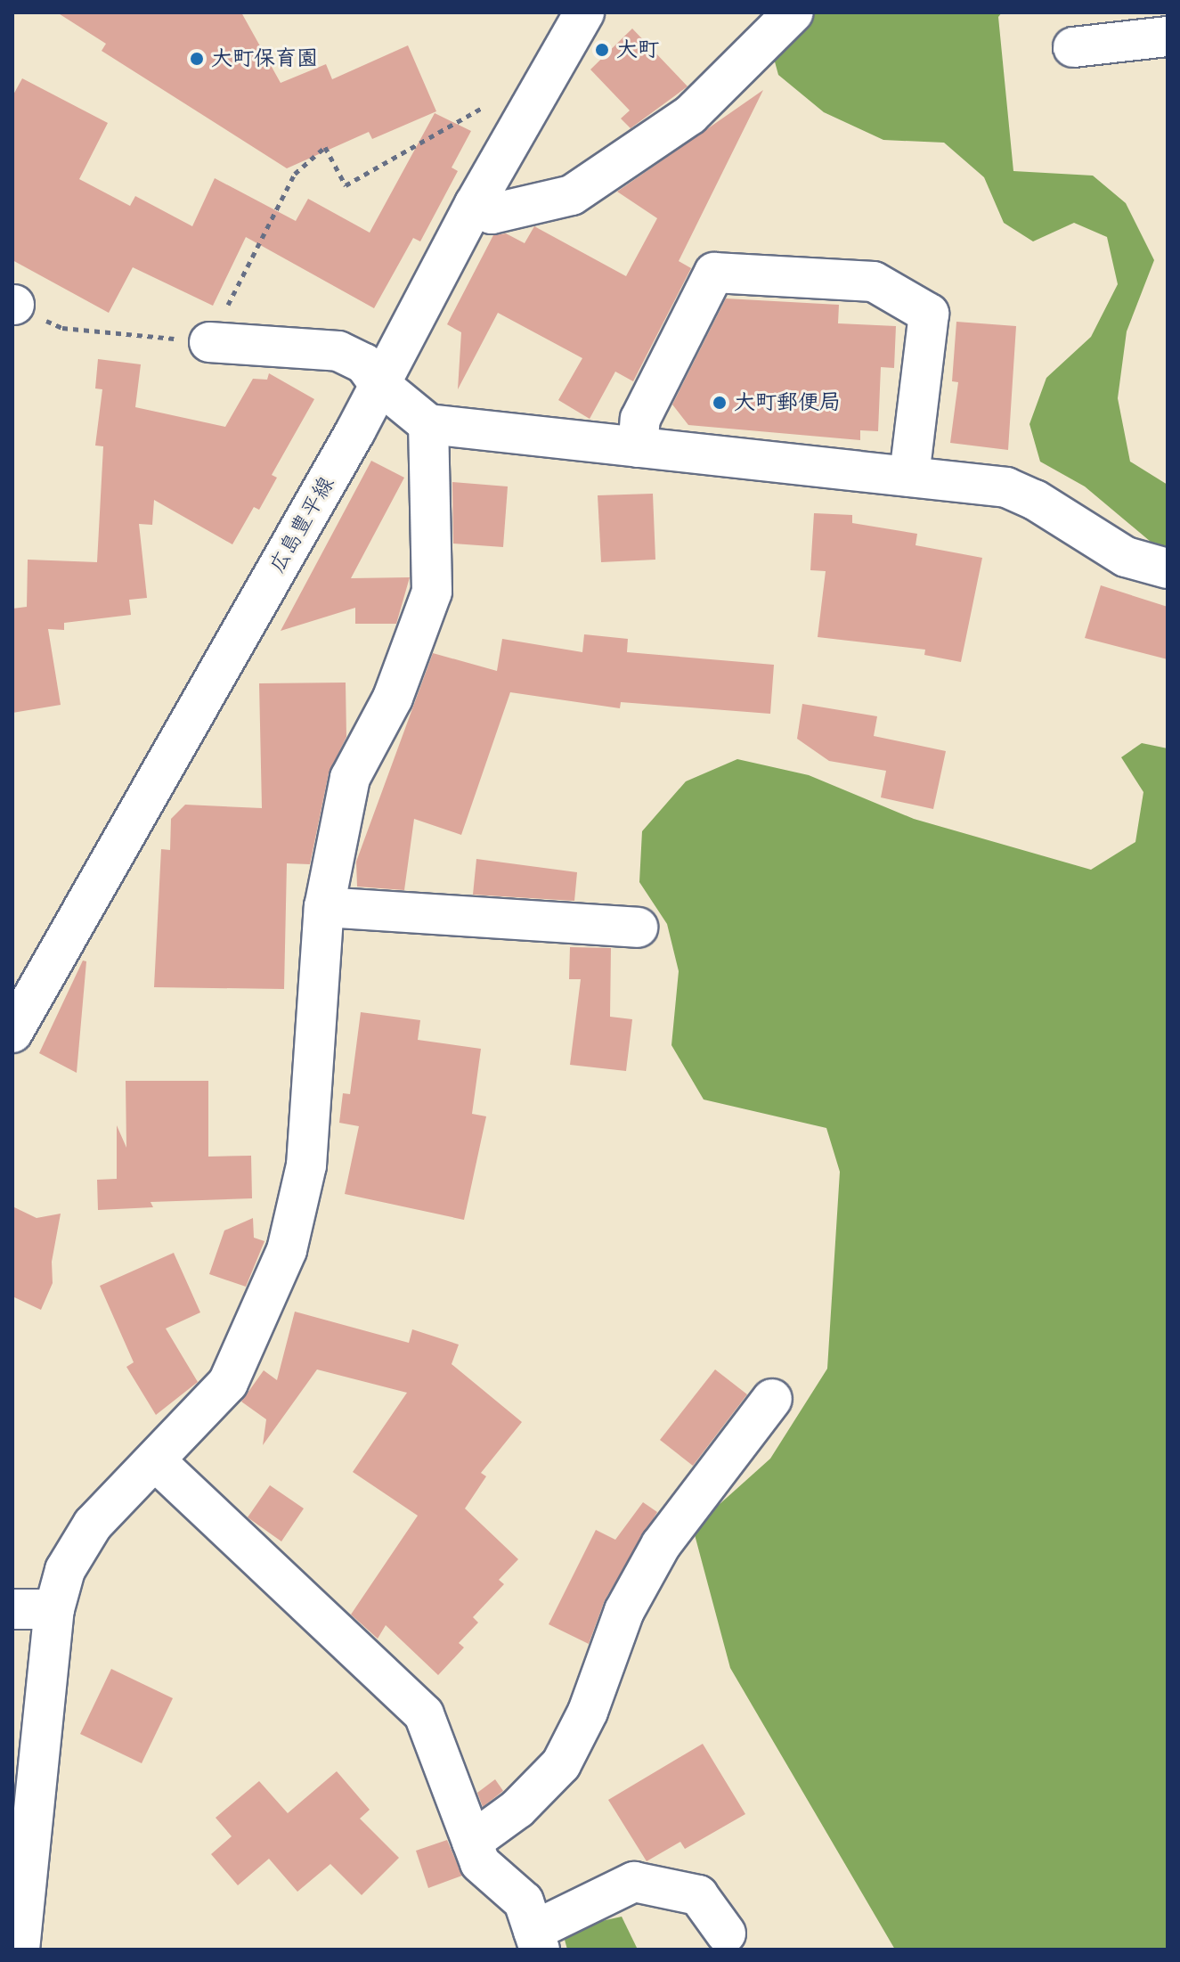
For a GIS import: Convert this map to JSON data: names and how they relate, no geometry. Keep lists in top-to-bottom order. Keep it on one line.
{"streets":{"street":["広島豊平線"]},"places":["大町","大町保育園","大町郵便局"]}
